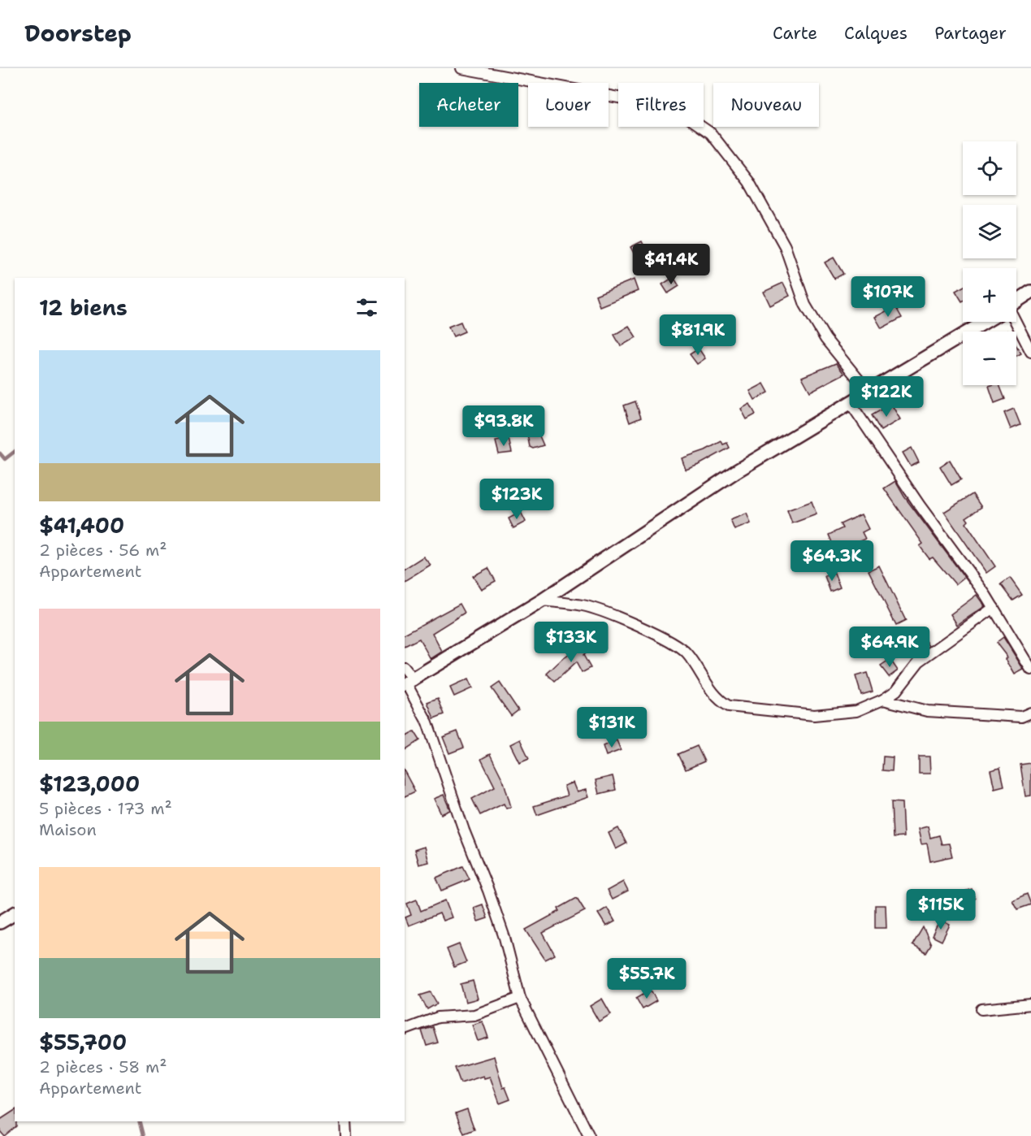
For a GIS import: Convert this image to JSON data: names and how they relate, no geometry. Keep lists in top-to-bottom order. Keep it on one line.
{"page":{"header":"Doorstep","nav":["Carte","Calques","Partager"],"chip":["Acheter","Louer","Filtres","Nouveau"],"map_buttons":["+","−"],"price":["$41.4K","$107K","$81.9K","$122K","$93.8K","$123K","$64.3K","$133K","$64.9K","$131K","$115K","$55.7K"],"heading":"12 biens","list":[{"name":"$41,400","note":"2 pièces · 56 m² · Appartement"},{"name":"$123,000","note":"5 pièces · 173 m² · Maison"},{"name":"$55,700","note":"2 pièces · 58 m² · Appartement"}]}}
